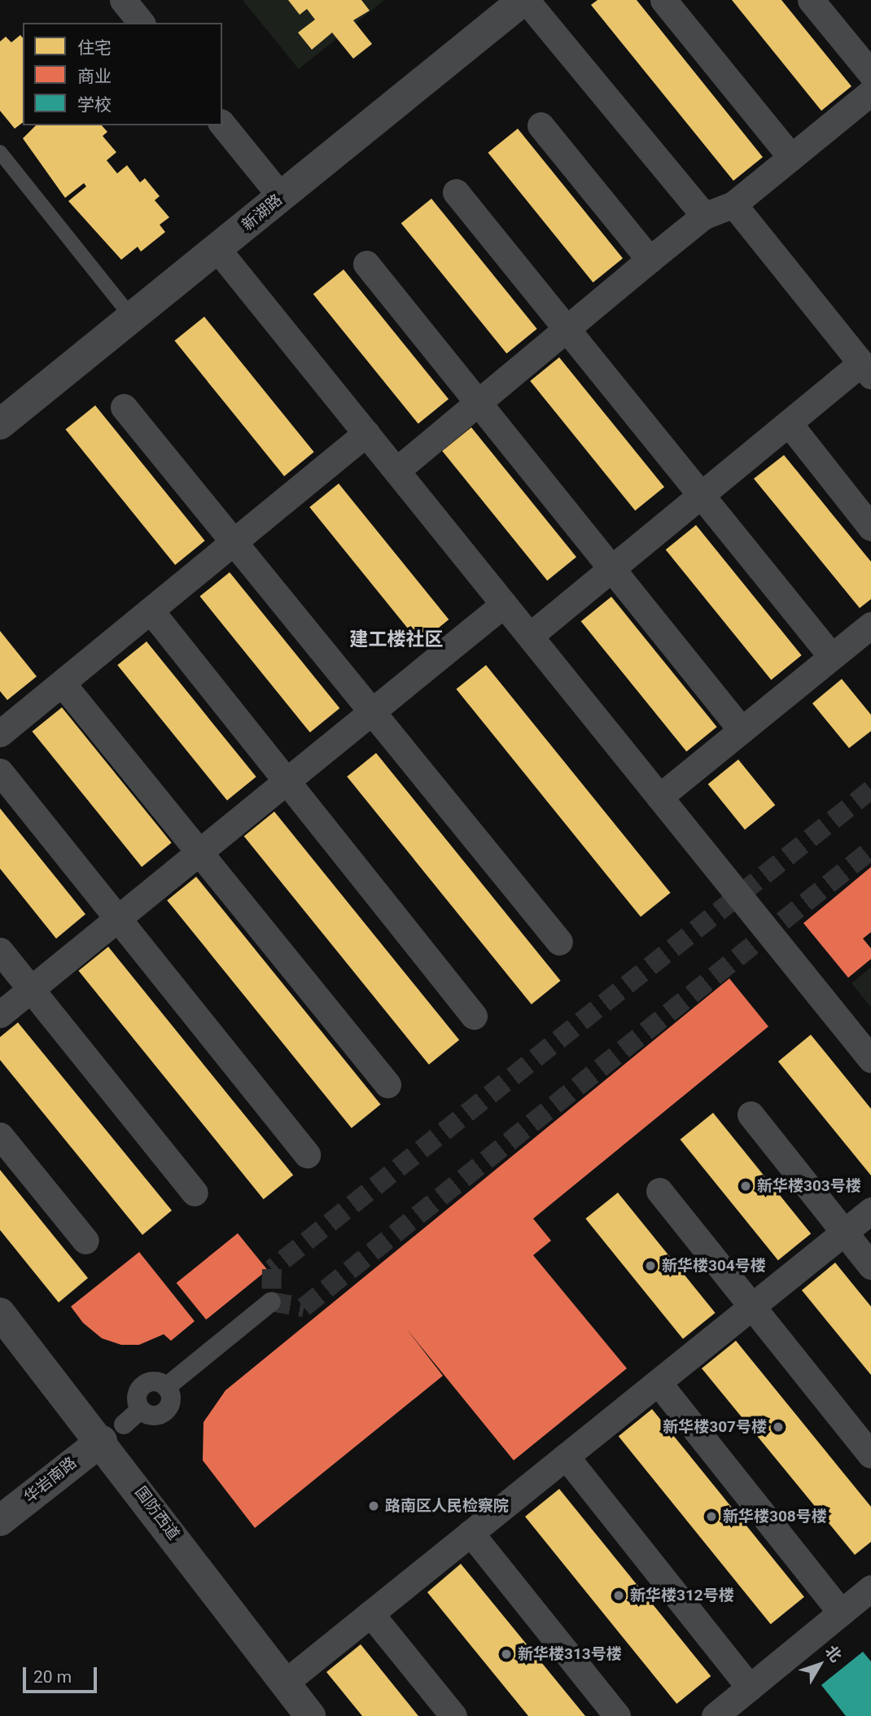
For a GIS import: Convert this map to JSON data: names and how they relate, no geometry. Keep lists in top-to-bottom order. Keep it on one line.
{"streets":{"street":["新湖路","华岩南路","国防西道"]},"crossings":[["华岩南路","国防西道"]],"districts":["建工楼社区"],"places":["新华楼303号楼","新华楼304号楼","新华楼307号楼","路南区人民检察院","新华楼308号楼","新华楼312号楼","新华楼313号楼"],"legend":["住宅","商业","学校"],"scale_bar":"20 m","north":"top right"}
